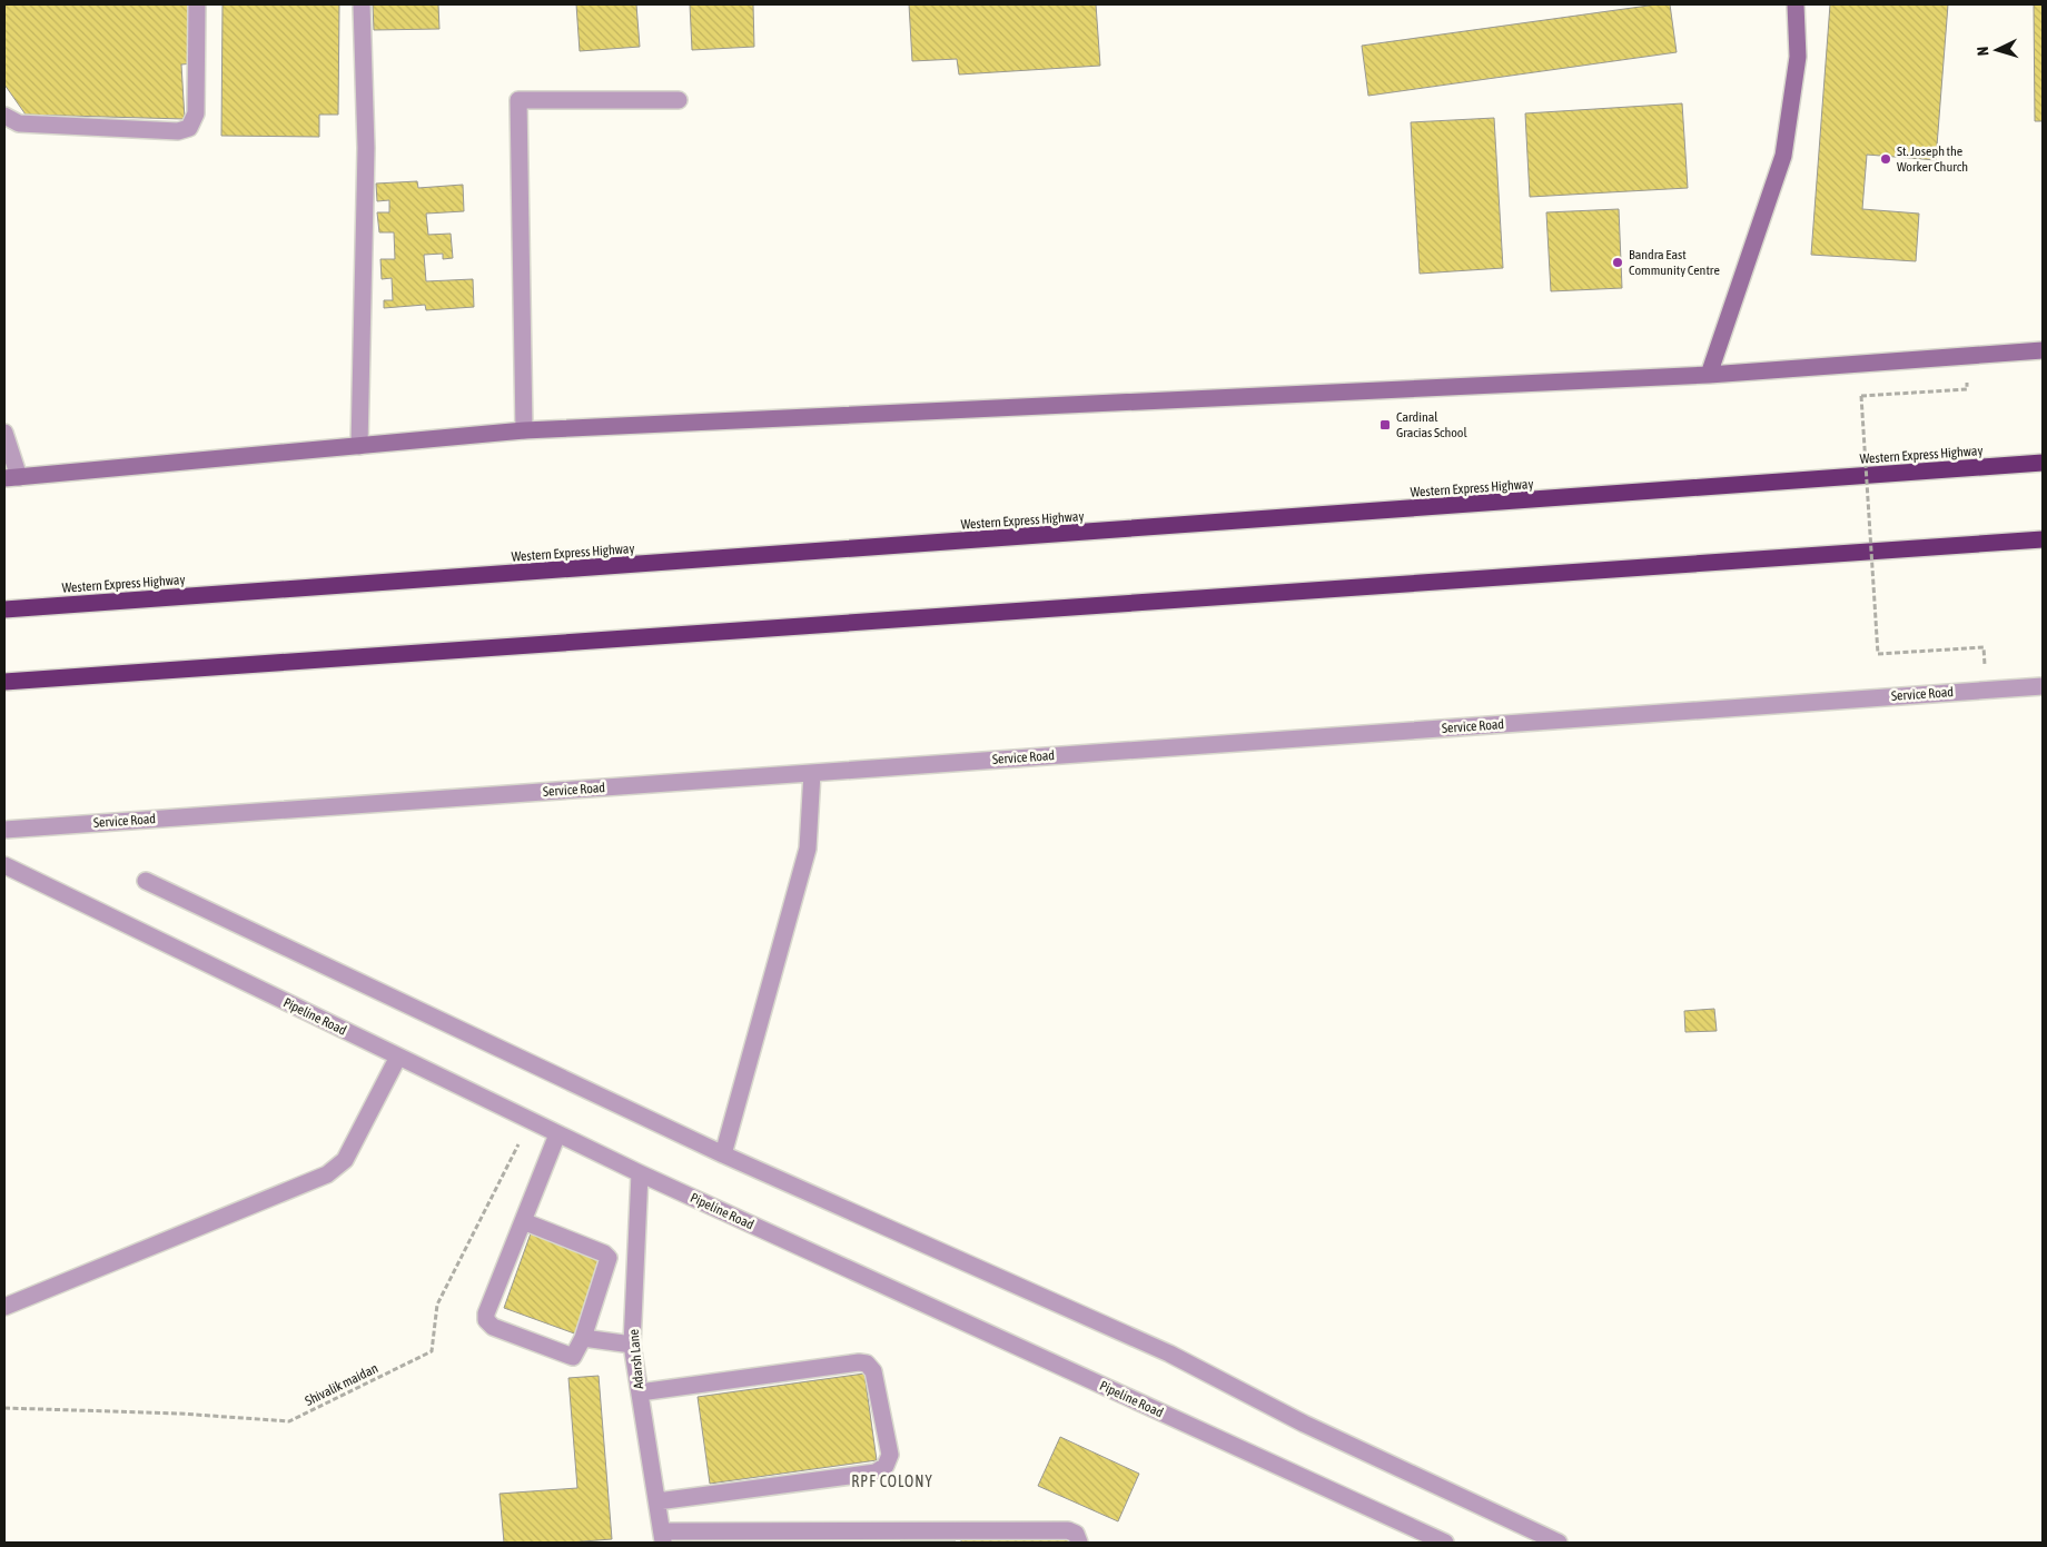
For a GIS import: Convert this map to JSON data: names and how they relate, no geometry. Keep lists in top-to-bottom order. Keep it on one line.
{"streets":{"highway":["Western Express Highway"],"street":["Service Road","Pipeline Road","Adarsh Lane"],"path":["Shivalik maidan"]},"crossings":[["Pipeline Road","Adarsh Lane"],["Pipeline Road","Shivalik maidan"]],"districts":["RPF COLONY"],"places":{"other":["St. Joseph the Worker Church","Bandra East Community Centre"],"transit":["Cardinal Gracias School"]},"north":"left"}
